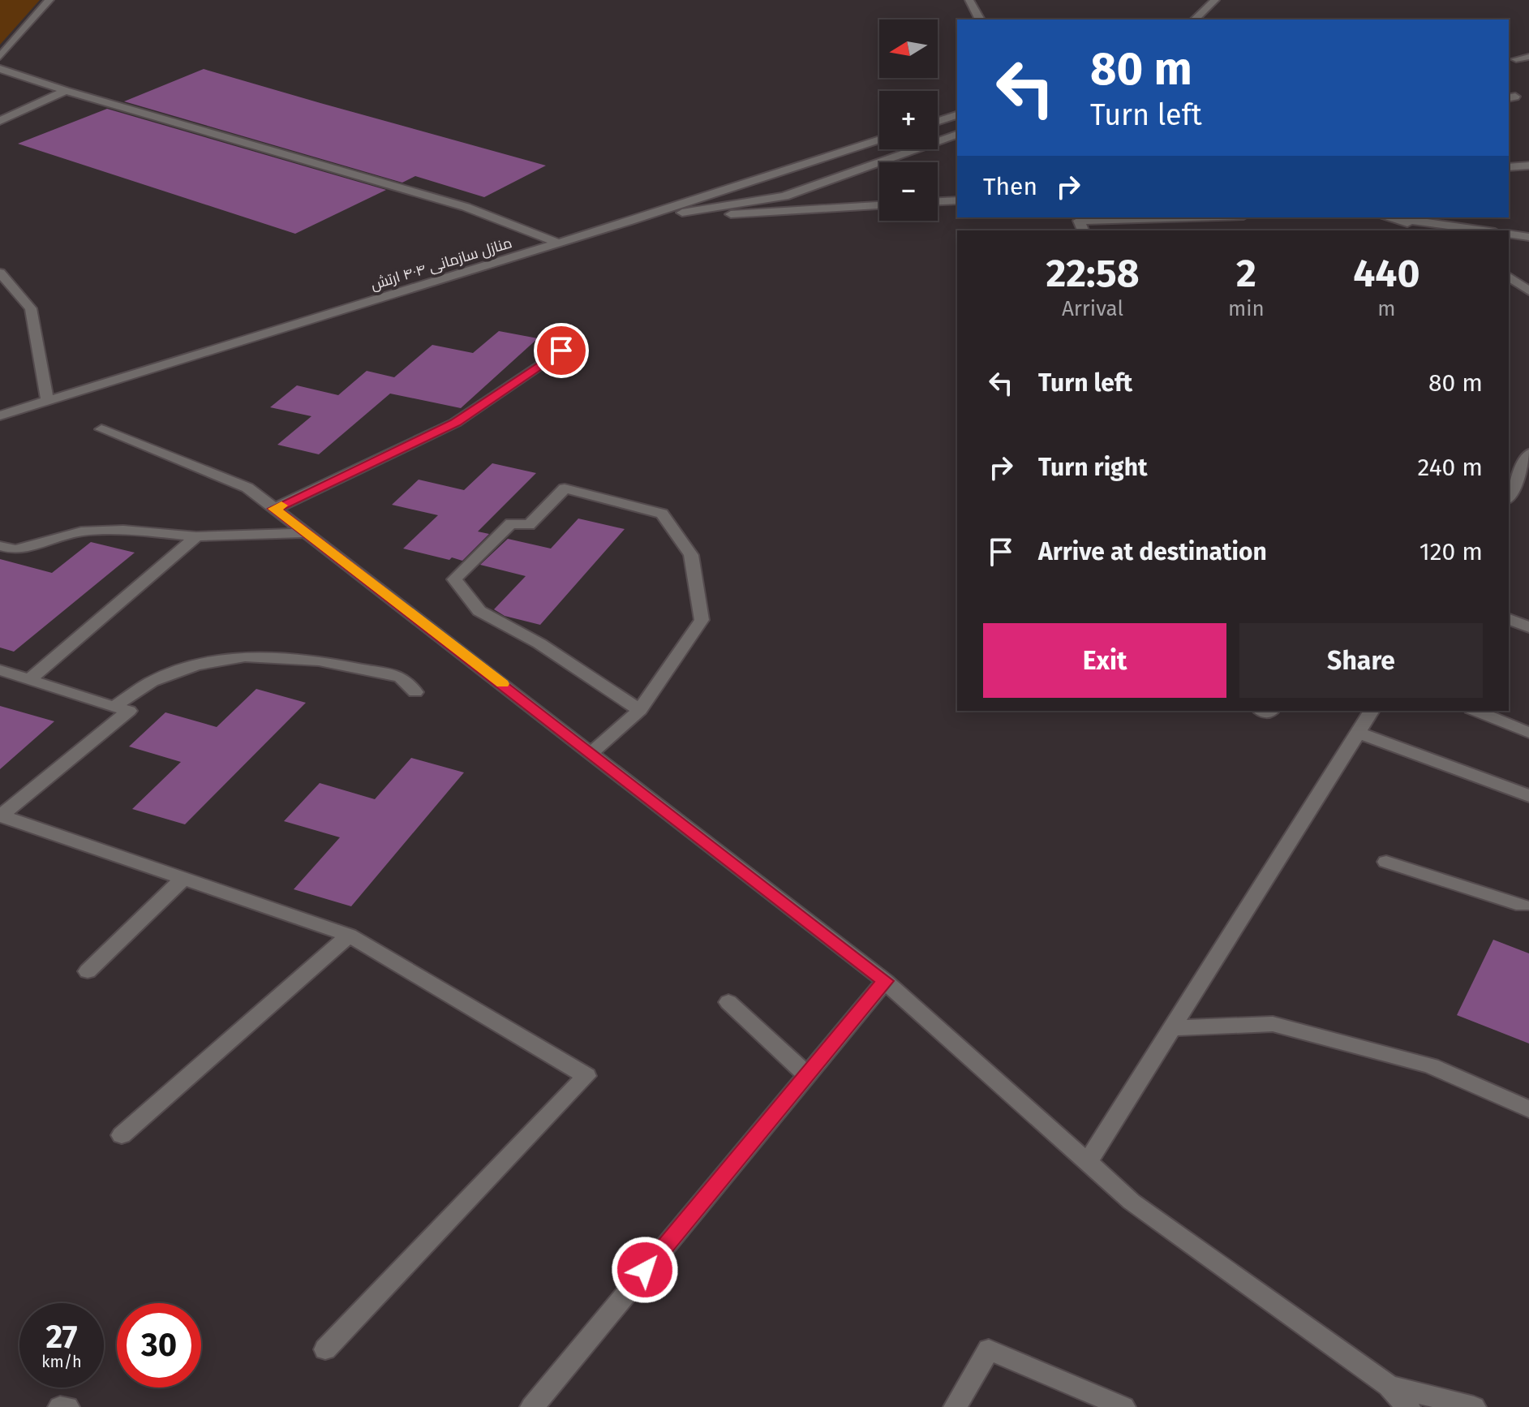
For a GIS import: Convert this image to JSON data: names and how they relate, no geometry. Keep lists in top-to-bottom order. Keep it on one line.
{"streets":{"street":["منازل سازمانی ۴۰۴ ارتش"]},"north":"left","page":{"map_buttons":["+","−"],"turn":["80 m","Turn left"],"then":"Then","eta":["22:58","Arrival","2","min","440","m"],"list":[{"name":"Turn left","value":"80 m"},{"name":"Turn right","value":"240 m"},{"name":"Arrive at destination","value":"120 m"}],"buttons":["Exit","Share"],"speed":"27 km/h","limit":"30"}}
